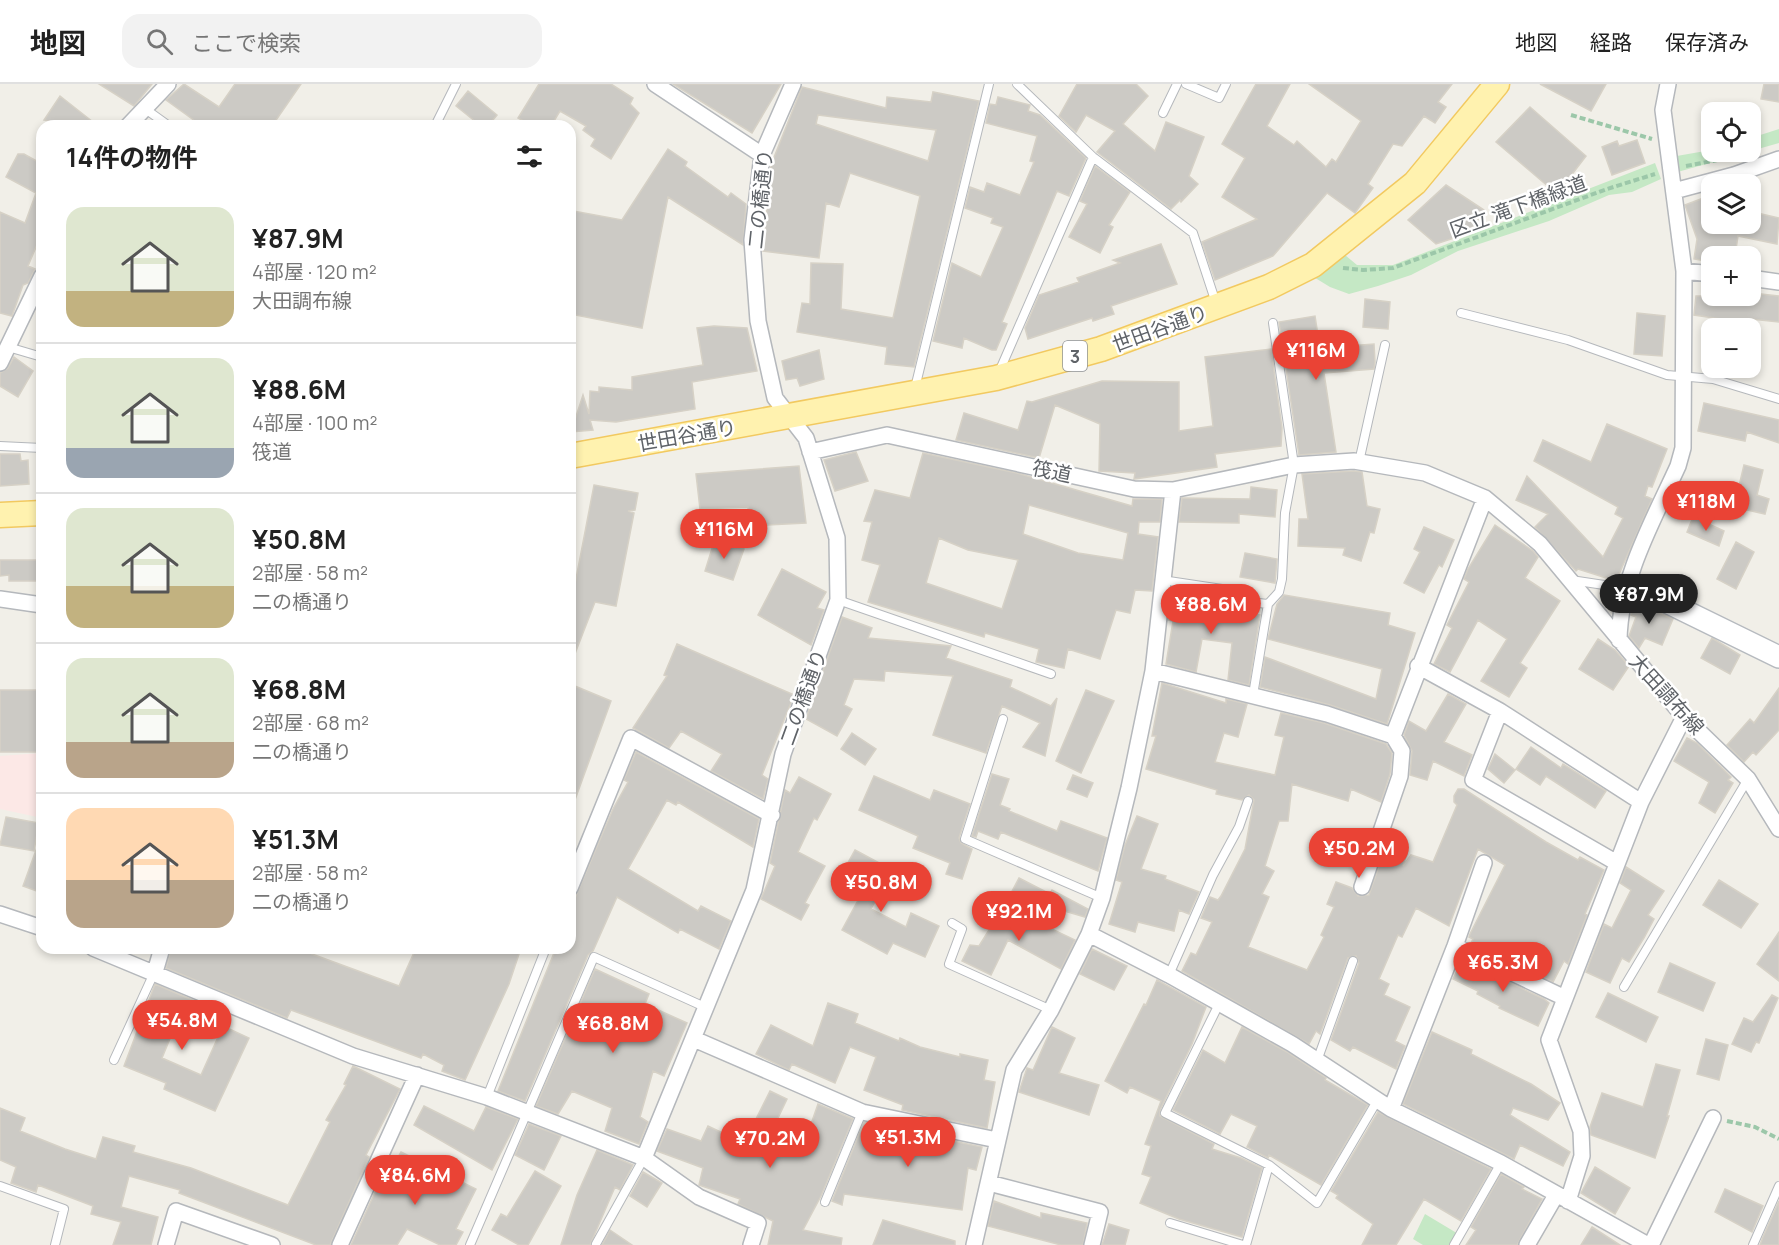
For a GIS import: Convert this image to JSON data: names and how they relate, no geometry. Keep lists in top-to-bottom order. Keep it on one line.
{"streets":{"main road":["世田谷通り","3"],"street":["二の橋通り","筏道","大田調布線"],"path":["区立 滝下橋緑道"]},"crossings":[["二の橋通り","世田谷通り"],["二の橋通り","筏道"],["区立 滝下橋緑道","世田谷通り"],["筏道","大田調布線"]],"page":{"header":"地図","search":"ここで検索","nav":["地図","経路","保存済み"],"map_buttons":["+","−"],"heading":"14件の物件","list":[{"name":"¥87.9M","note":"4部屋 · 120 m² · 大田調布線"},{"name":"¥88.6M","note":"4部屋 · 100 m² · 筏道"},{"name":"¥50.8M","note":"2部屋 · 58 m² · 二の橋通り"},{"name":"¥68.8M","note":"2部屋 · 68 m² · 二の橋通り"},{"name":"¥51.3M","note":"2部屋 · 58 m² · 二の橋通り"}],"price":["¥116M","¥118M","¥116M","¥87.9M","¥88.6M","¥50.2M","¥50.8M","¥92.1M","¥65.3M","¥54.8M","¥68.8M","¥51.3M","¥70.2M","¥84.6M"]}}
